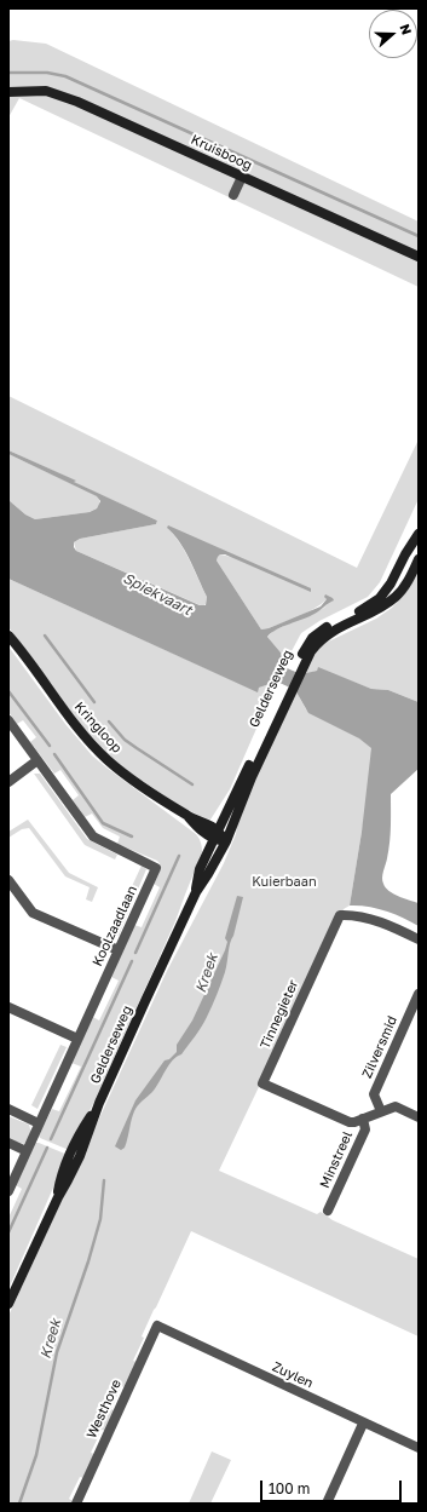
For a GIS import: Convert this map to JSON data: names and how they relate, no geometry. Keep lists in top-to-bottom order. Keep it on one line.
{"streets":{"street":["Kruisboog","Gelderseweg","Kringloop","Koolzaadlaan","Tinnegieter","Zilversmid","Minstreel","Zuylen","Westhove"]},"crossings":[["Gelderseweg","Kringloop"],["Tinnegieter","Zilversmid"],["Tinnegieter","Minstreel"],["Zuylen","Westhove"]],"water":["Spiekvaart","Kreek"],"parks":["Kuierbaan"],"scale_bar":"100 m","north":"right"}
